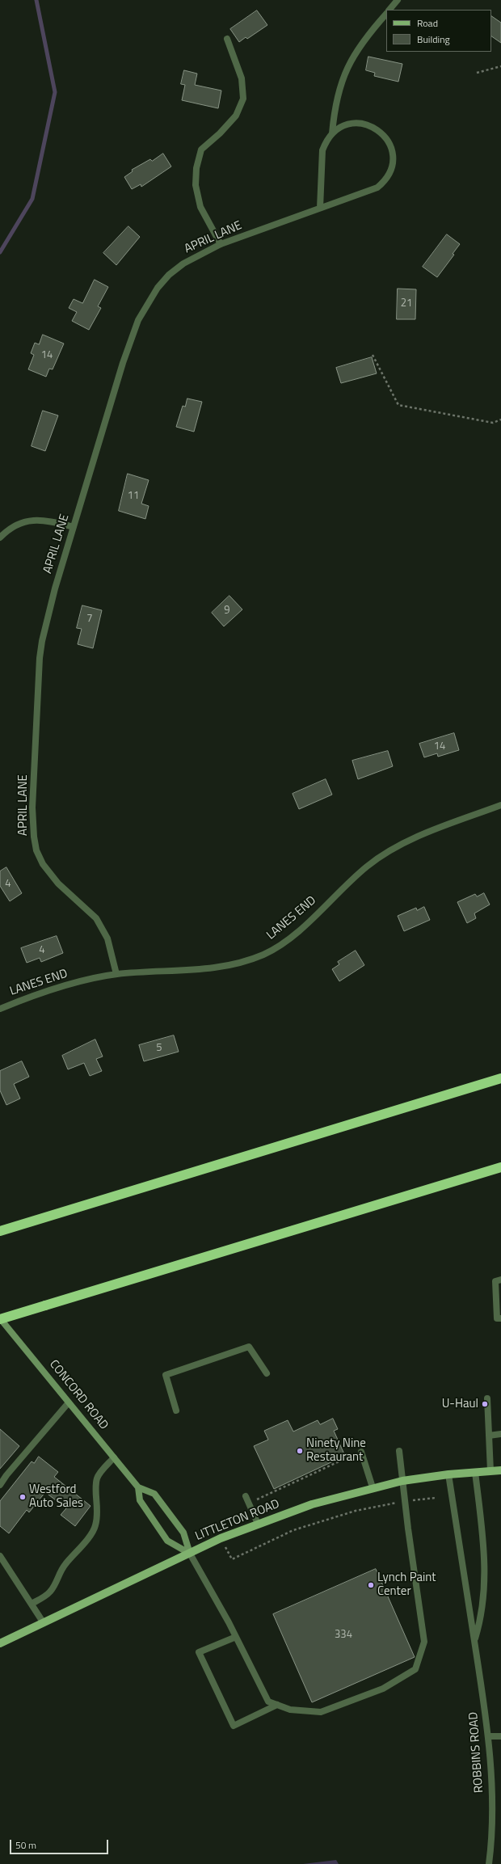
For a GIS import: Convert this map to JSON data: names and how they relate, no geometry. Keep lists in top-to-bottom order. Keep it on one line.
{"streets":{"main road":["CONCORD ROAD","LITTLETON ROAD"],"street":["APRIL LANE","LANES END","ROBBINS ROAD"]},"crossings":[["APRIL LANE","LANES END"],["CONCORD ROAD","LITTLETON ROAD"],["LITTLETON ROAD","ROBBINS ROAD"]],"places":["U-Haul","Ninety Nine Restaurant","Westford Auto Sales","Lynch Paint Center"],"house_numbers":["21","14","11","9","7","14","4","4","5","334"],"legend":["Road","Building"],"scale_bar":"50 m"}
